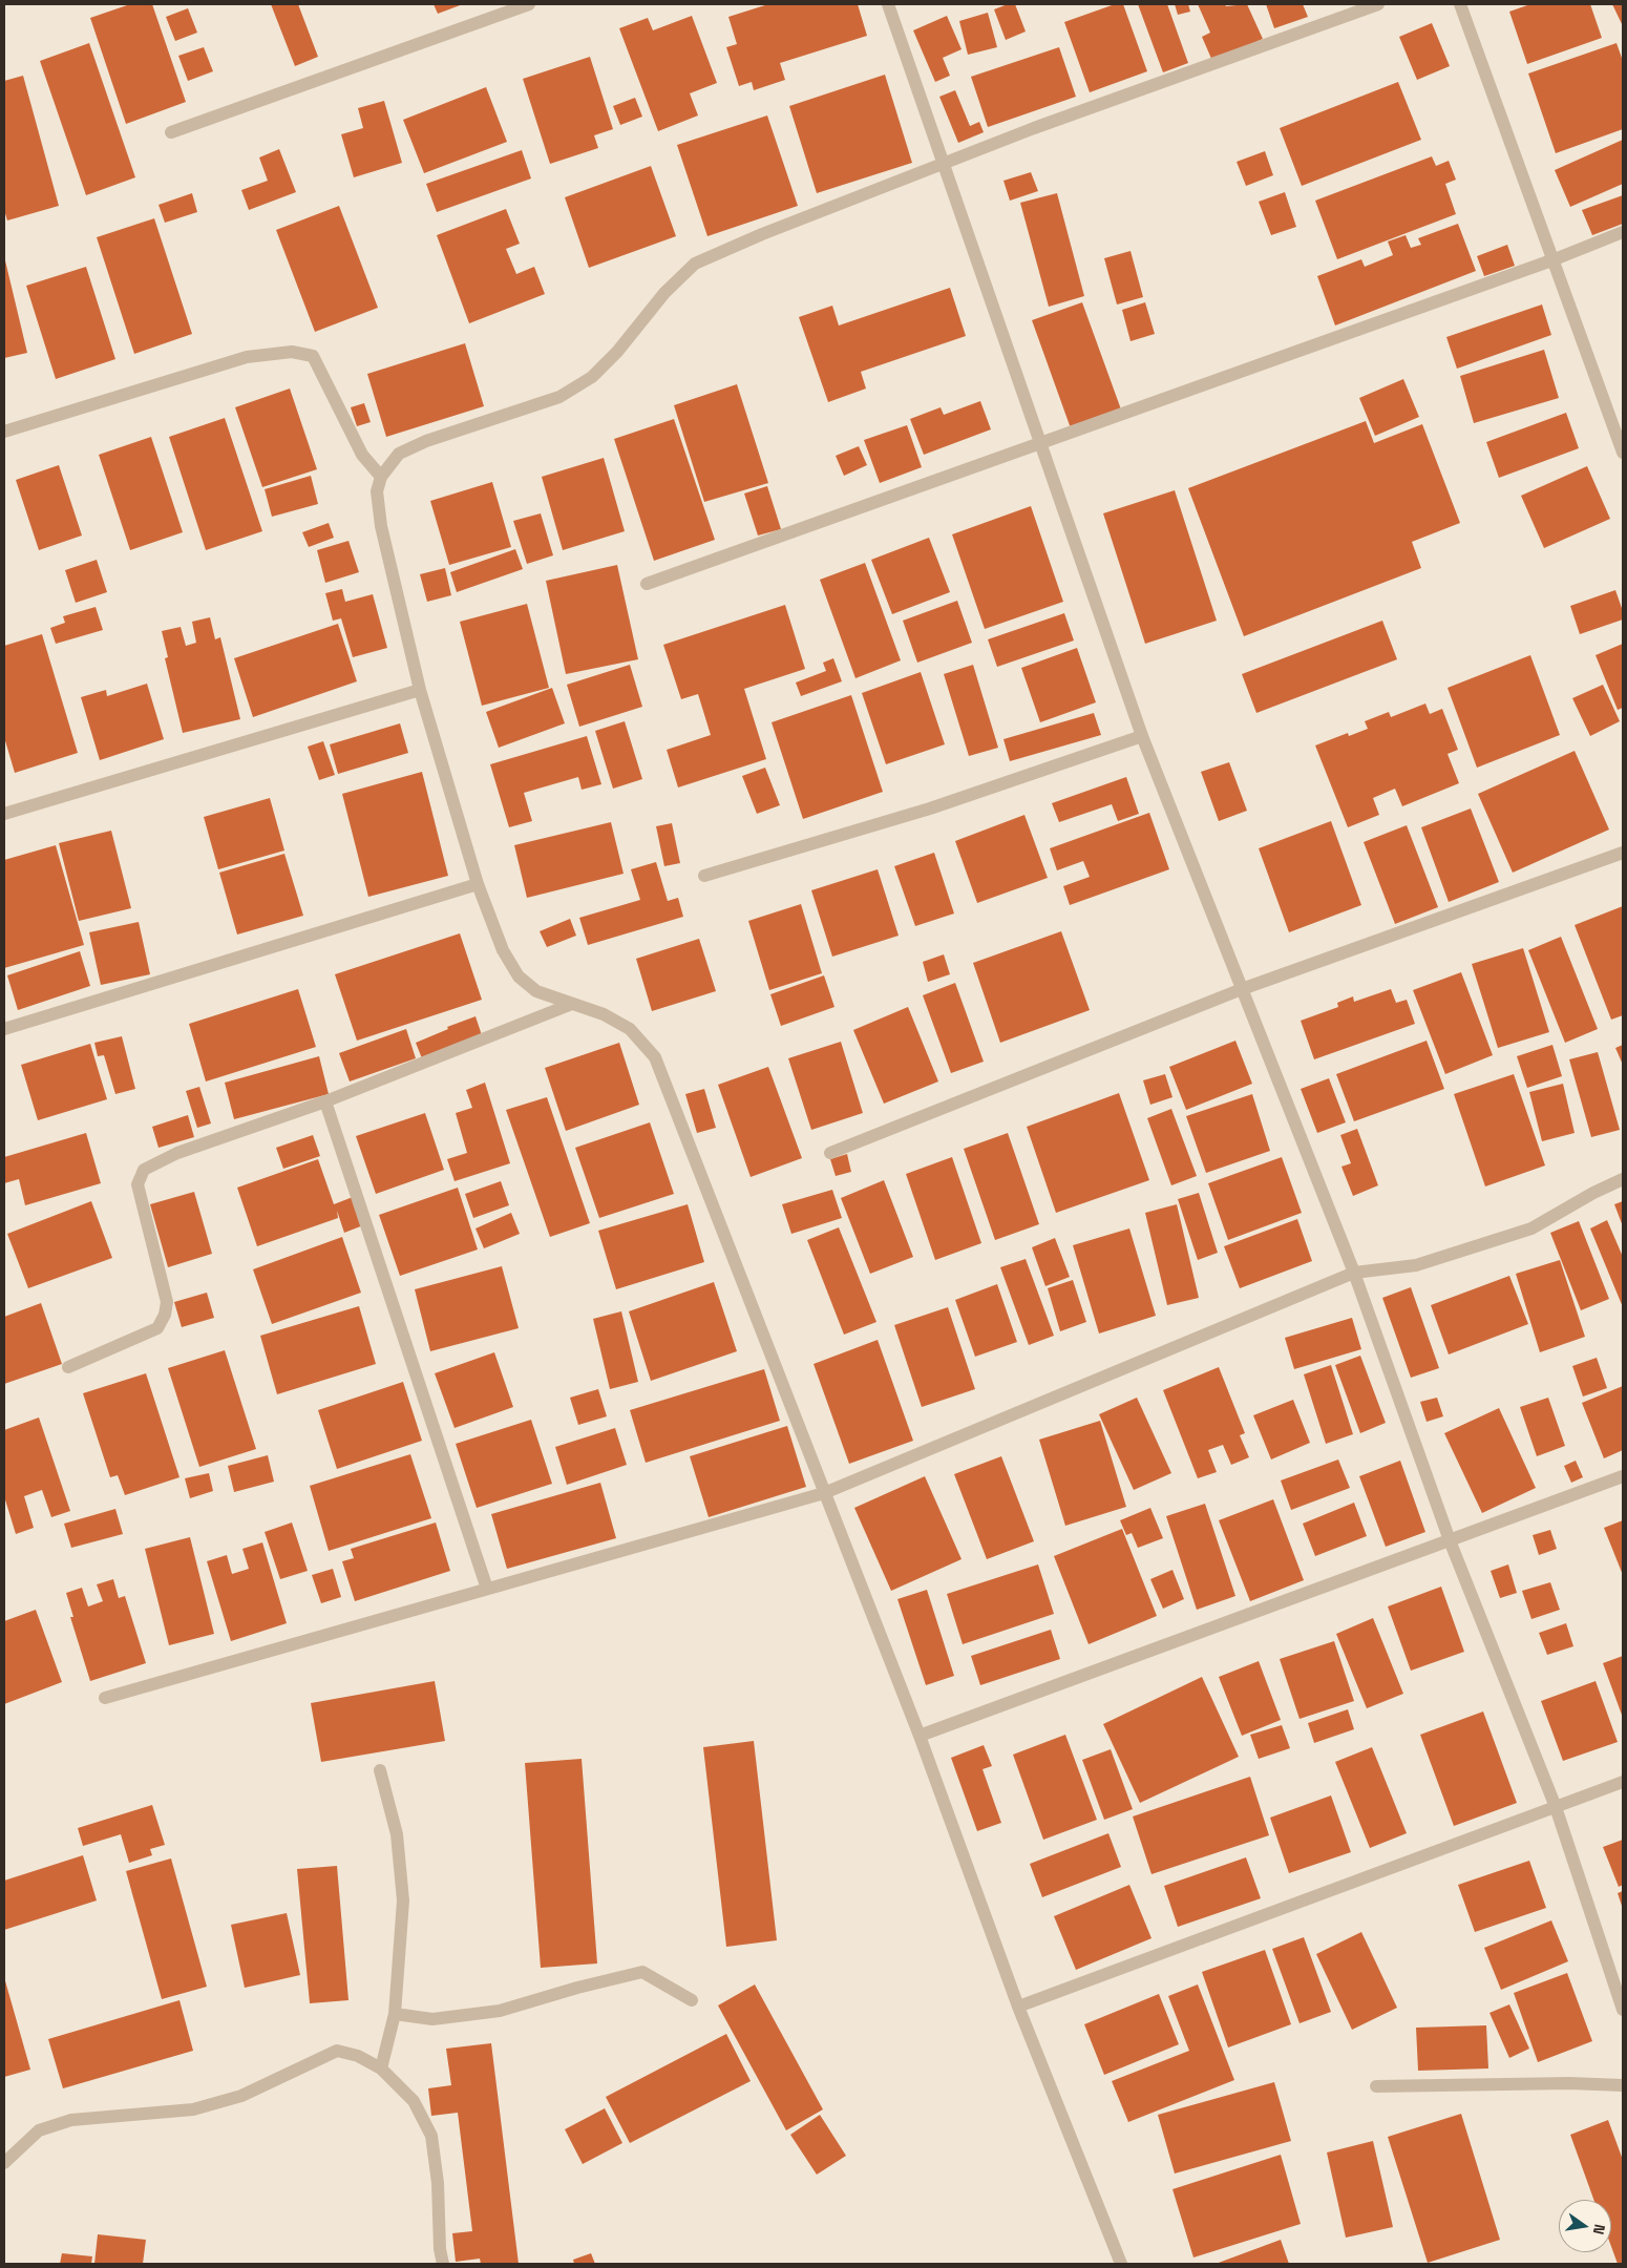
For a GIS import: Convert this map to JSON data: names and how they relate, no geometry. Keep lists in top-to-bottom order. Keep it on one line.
{"north":"right"}
